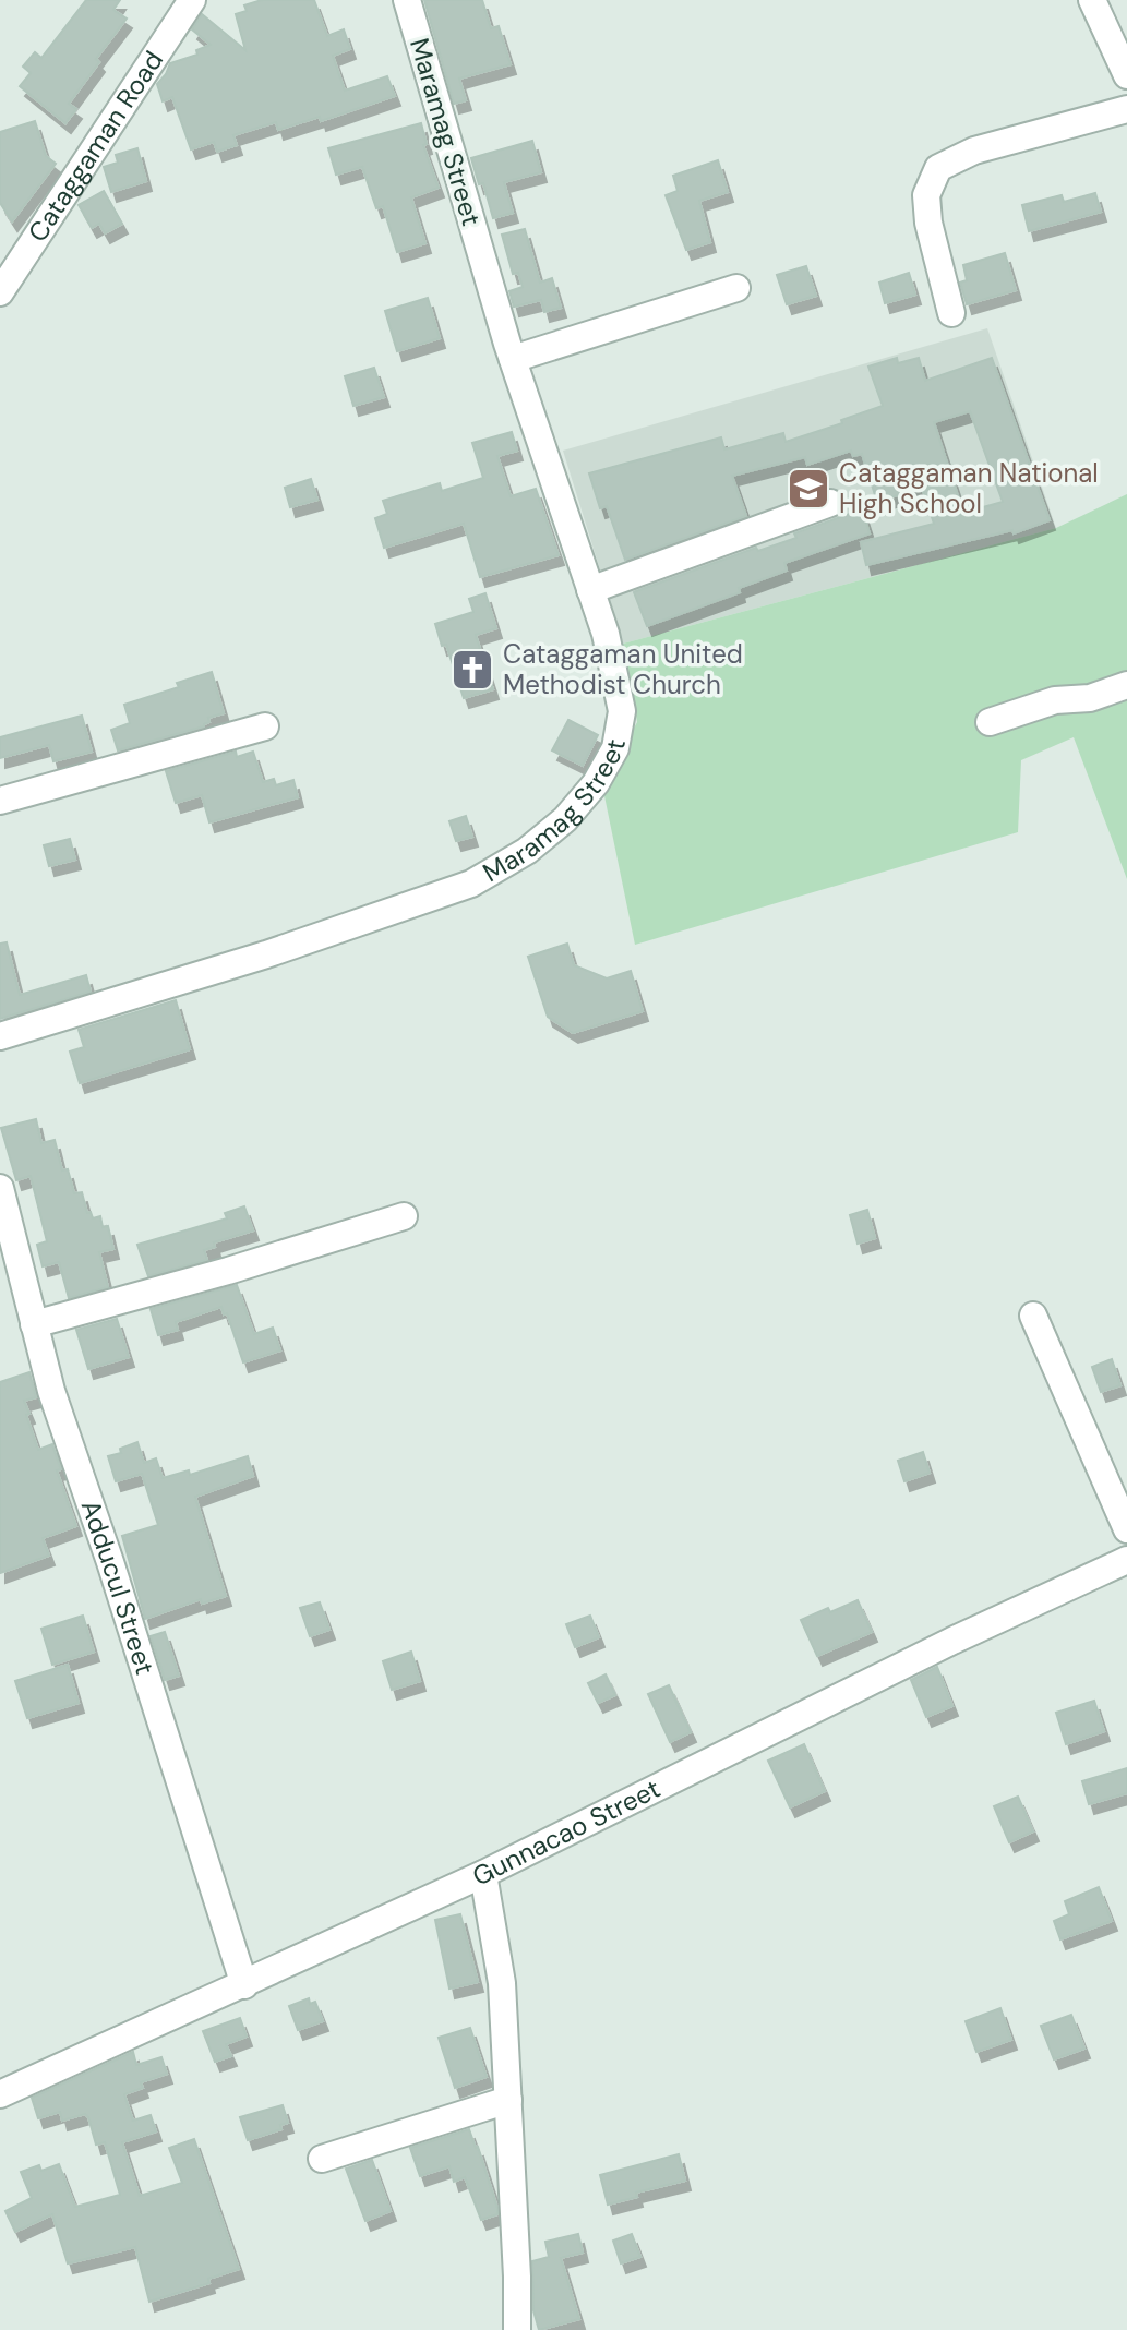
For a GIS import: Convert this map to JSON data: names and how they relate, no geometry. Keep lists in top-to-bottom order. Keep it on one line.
{"streets":{"street":["Maramag Street","Cataggaman Road","Adducul Street","Gunnacao Street"]},"crossings":[["Adducul Street","Gunnacao Street"]],"places":{"school or university":["Cataggaman National High School"],"church":["Cataggaman United Methodist Church"]}}
